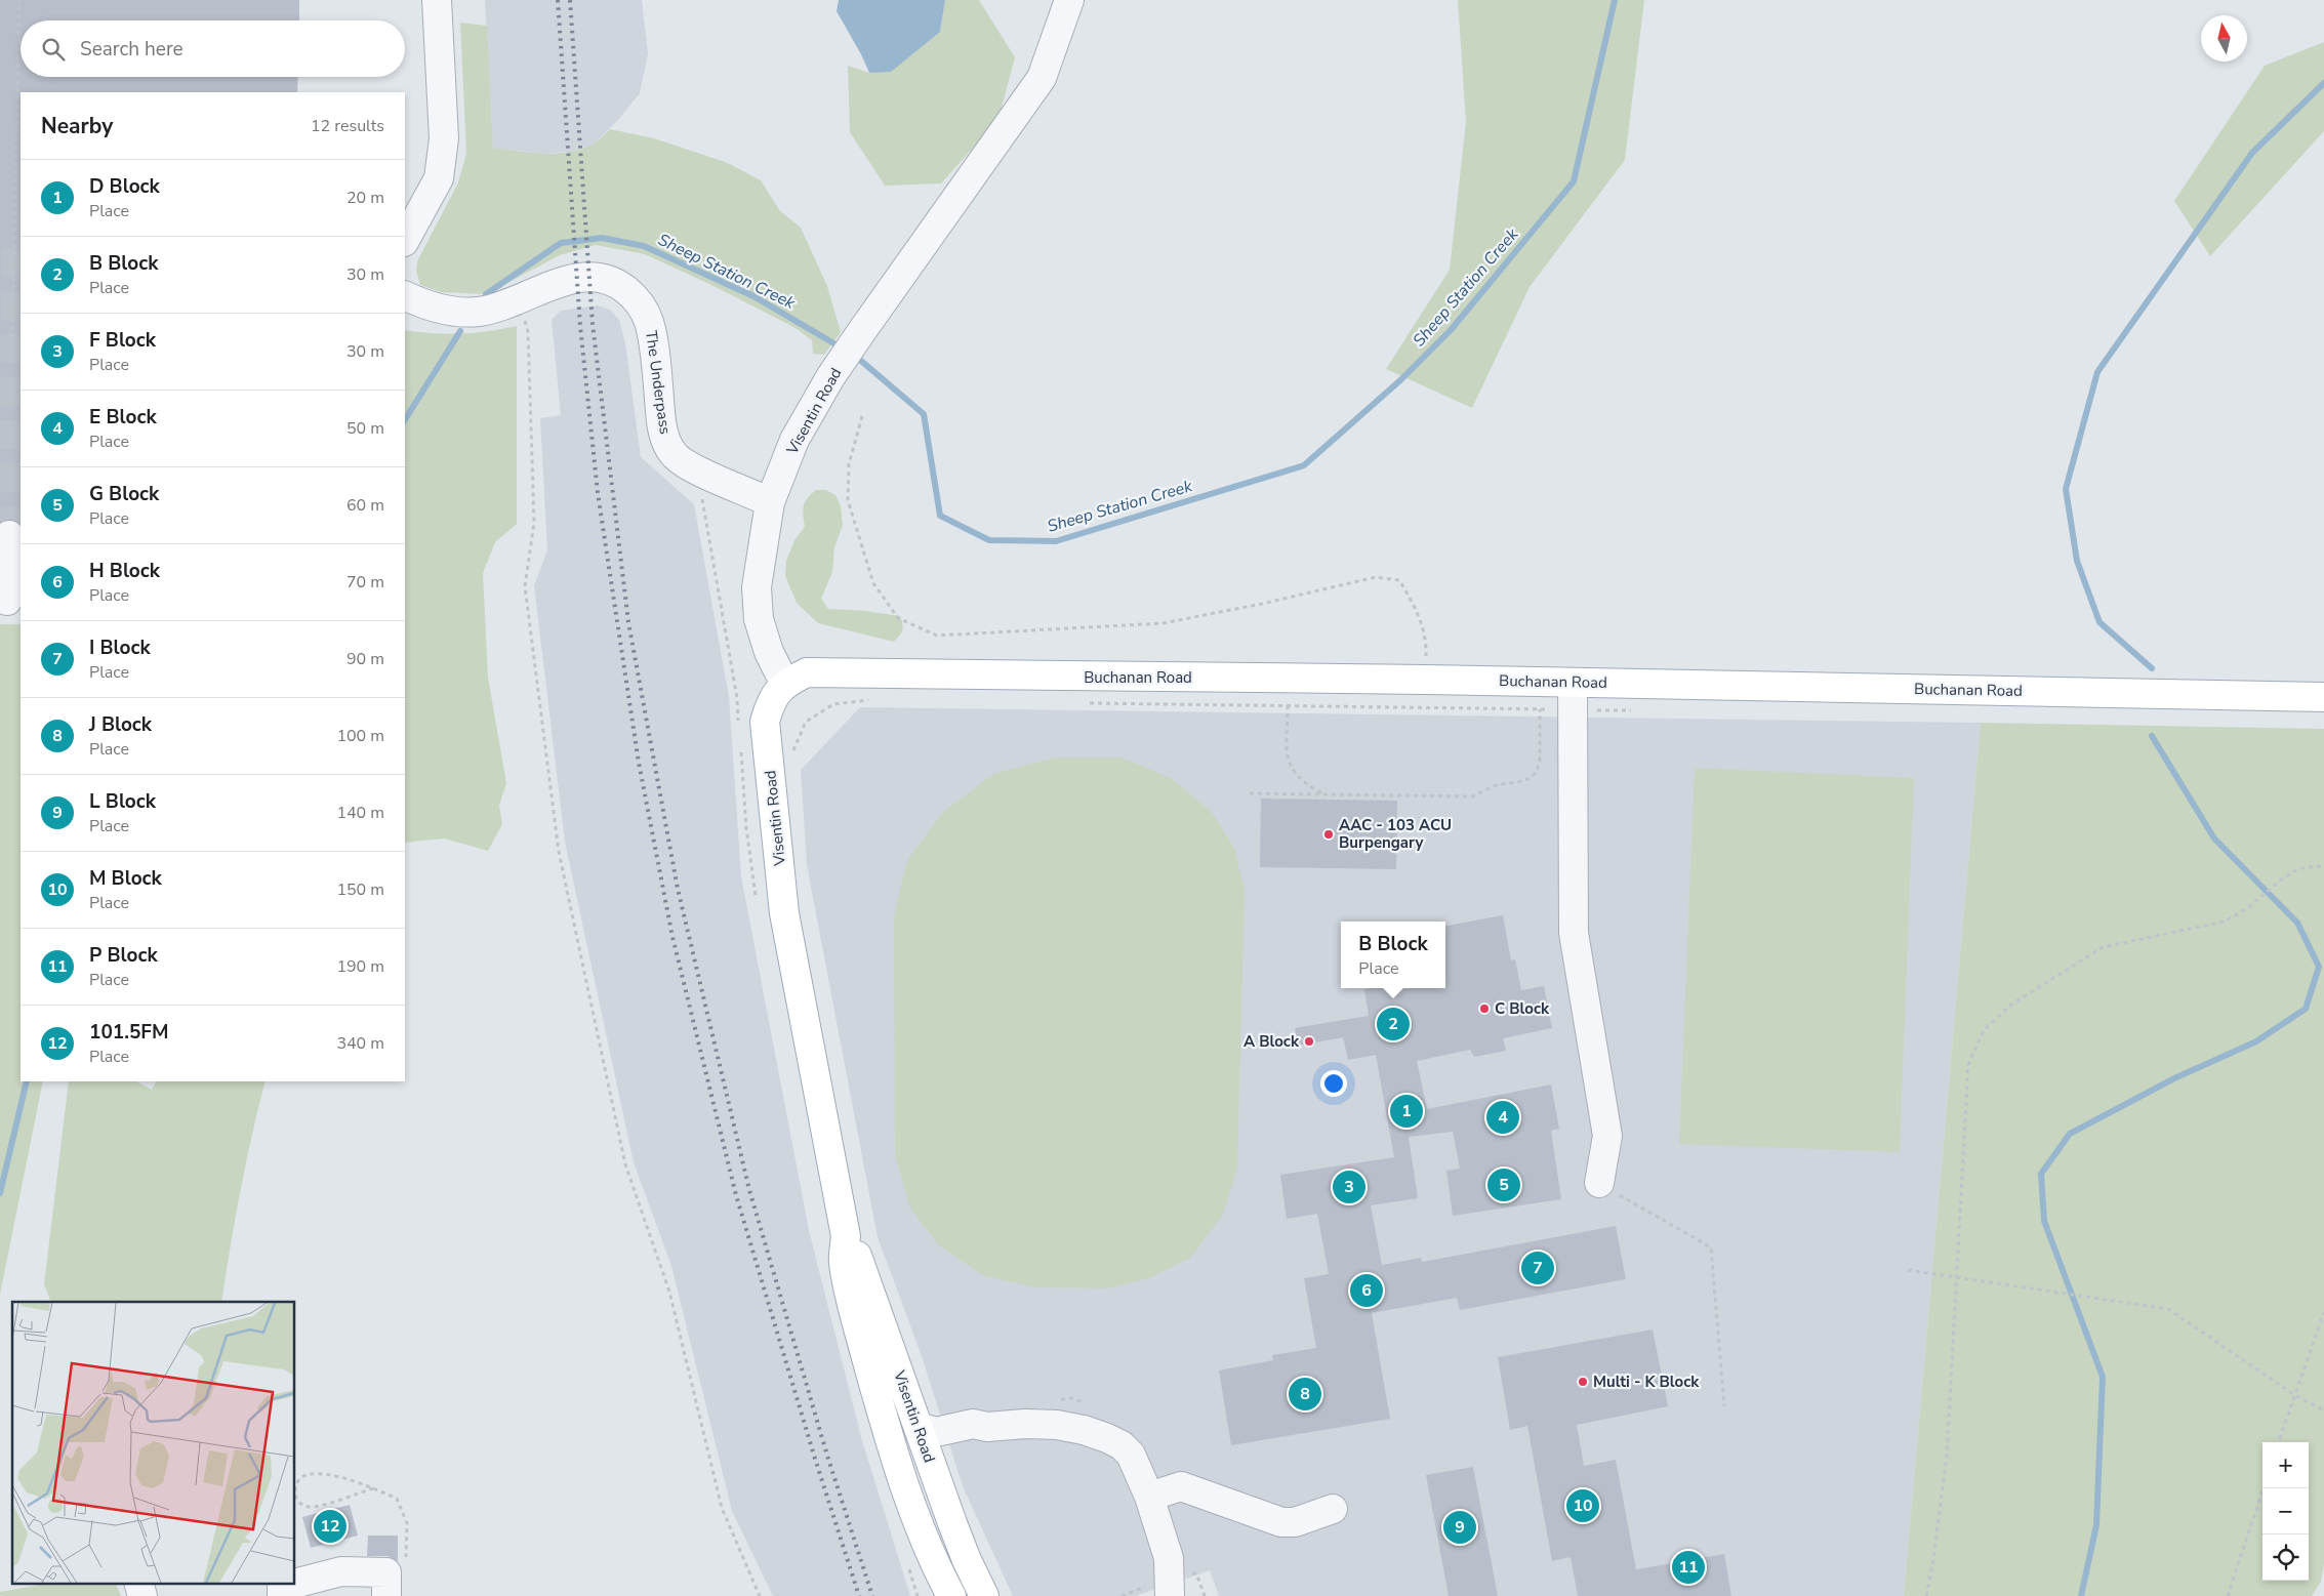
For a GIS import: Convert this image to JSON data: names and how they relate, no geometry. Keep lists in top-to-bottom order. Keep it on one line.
{"streets":{"main road":["Visentin Road","Buchanan Road"],"street":["The Underpass"]},"crossings":[["The Underpass","Visentin Road"],["Visentin Road","Buchanan Road"]],"water":["Sheep Station Creek"],"places":["AAC - 103 ACU Burpengary","C Block","A Block","Multi - K Block"],"north":"top","page":{"search":"Search here","heading":["Nearby","12 results"],"list":[{"mark":"1","name":"D Block","note":"Place","value":"20 m"},{"mark":"2","name":"B Block","note":"Place","value":"30 m"},{"mark":"3","name":"F Block","note":"Place","value":"30 m"},{"mark":"4","name":"E Block","note":"Place","value":"50 m"},{"mark":"5","name":"G Block","note":"Place","value":"60 m"},{"mark":"6","name":"H Block","note":"Place","value":"70 m"},{"mark":"7","name":"I Block","note":"Place","value":"90 m"},{"mark":"8","name":"J Block","note":"Place","value":"100 m"},{"mark":"9","name":"L Block","note":"Place","value":"140 m"},{"mark":"10","name":"M Block","note":"Place","value":"150 m"},{"mark":"11","name":"P Block","note":"Place","value":"190 m"},{"mark":"12","name":"101.5FM","note":"Place","value":"340 m"}],"popup":["B Block","Place"],"pins":["2","1","4","5","3","7","6","8","10","12","9","11"],"map_buttons":["+","−"]}}
